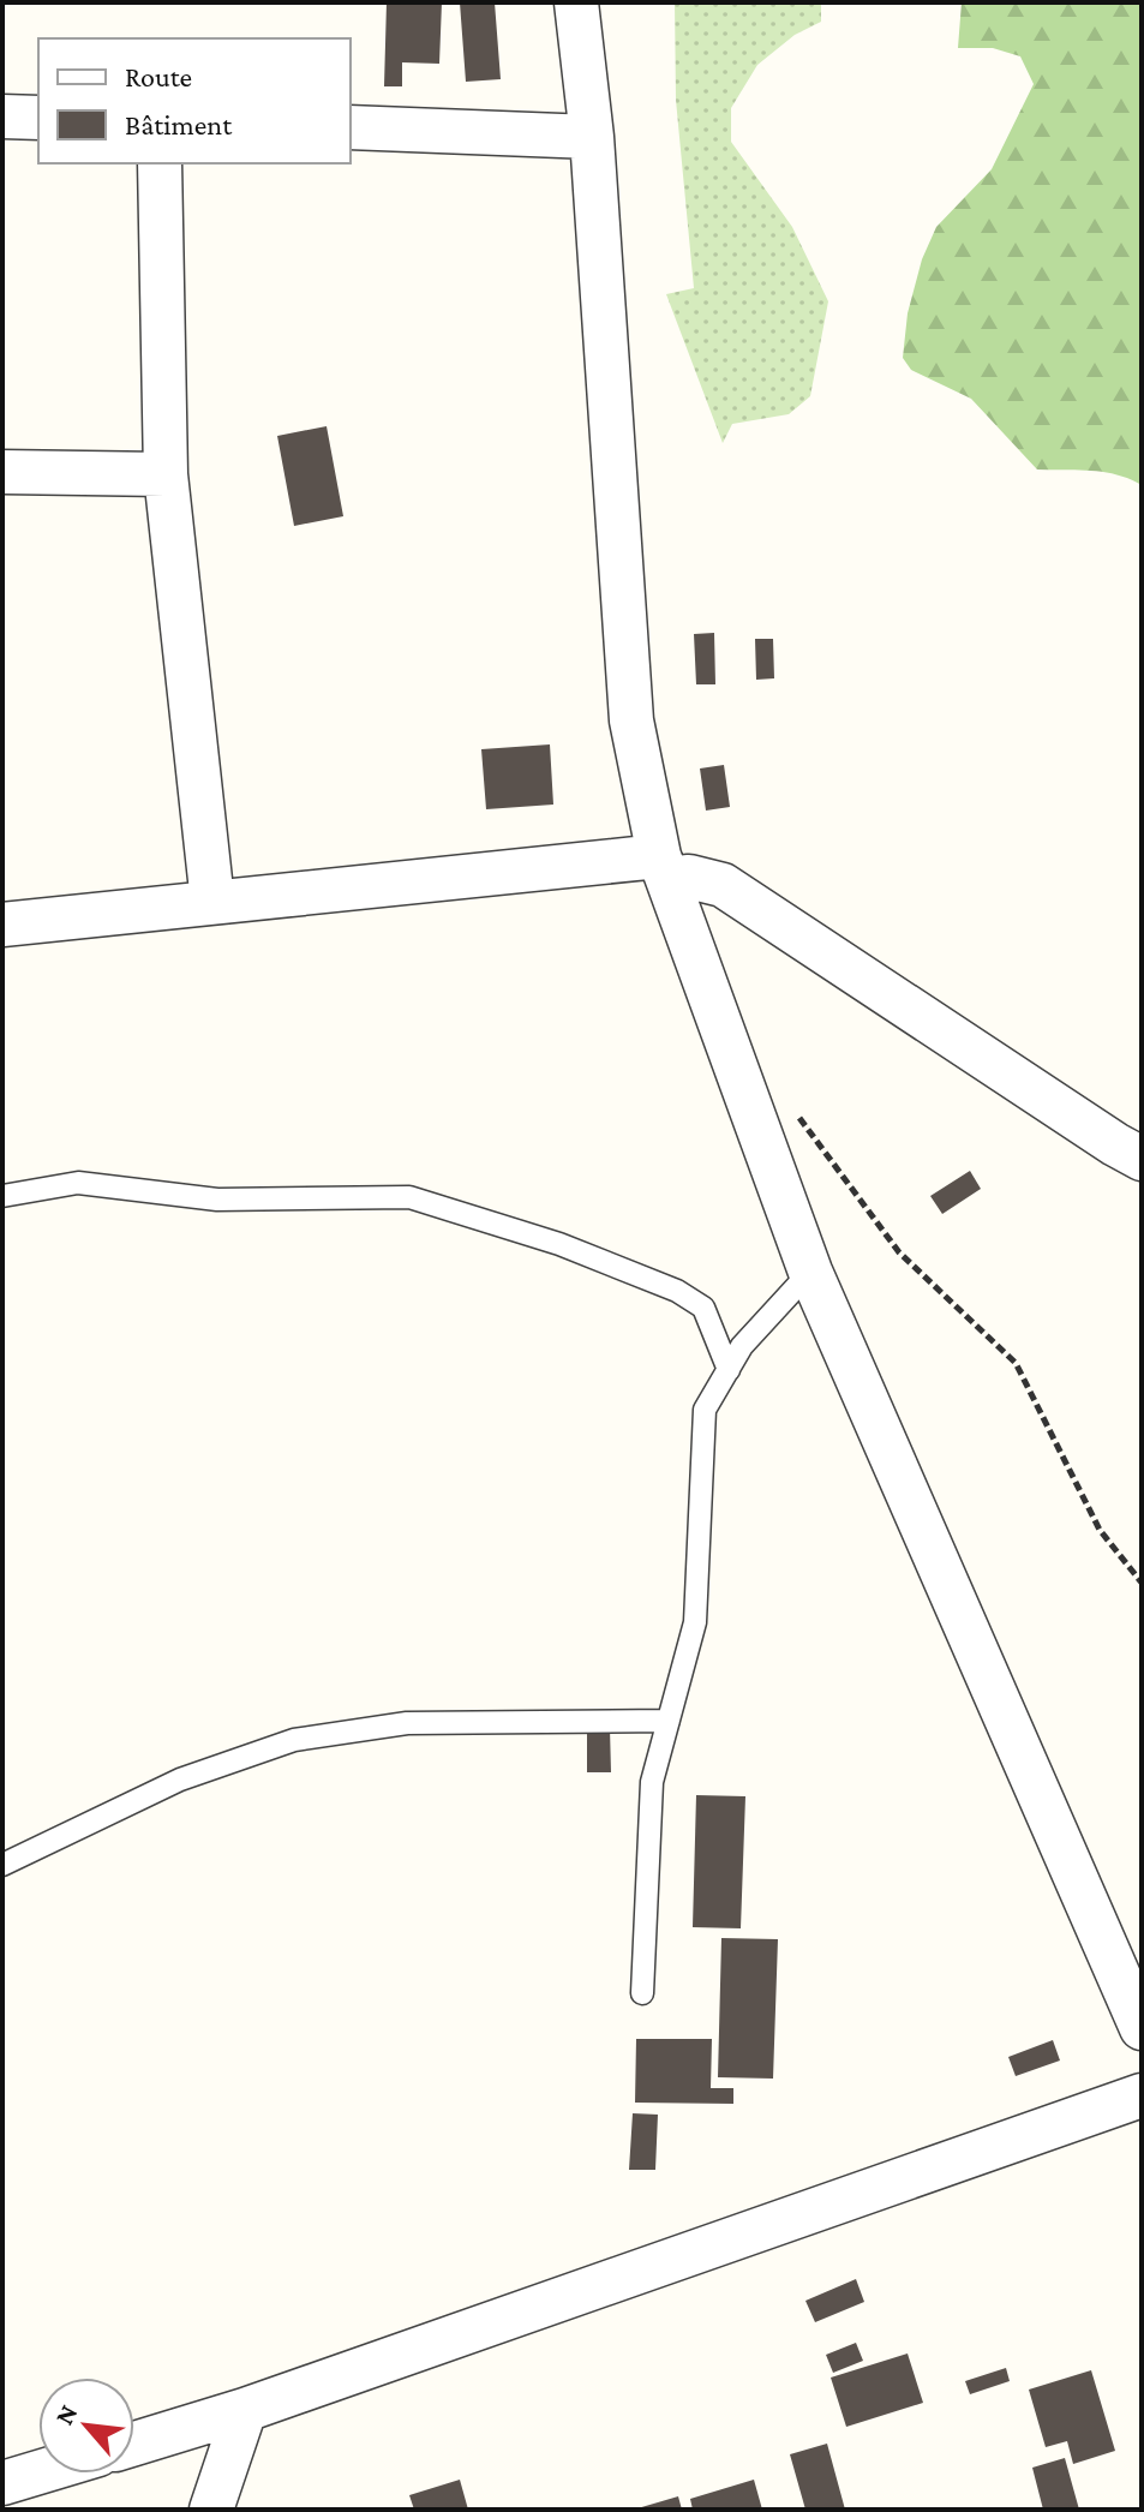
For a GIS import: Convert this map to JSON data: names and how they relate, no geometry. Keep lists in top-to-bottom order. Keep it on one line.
{"legend":["Route","Bâtiment"],"north":"top left"}
